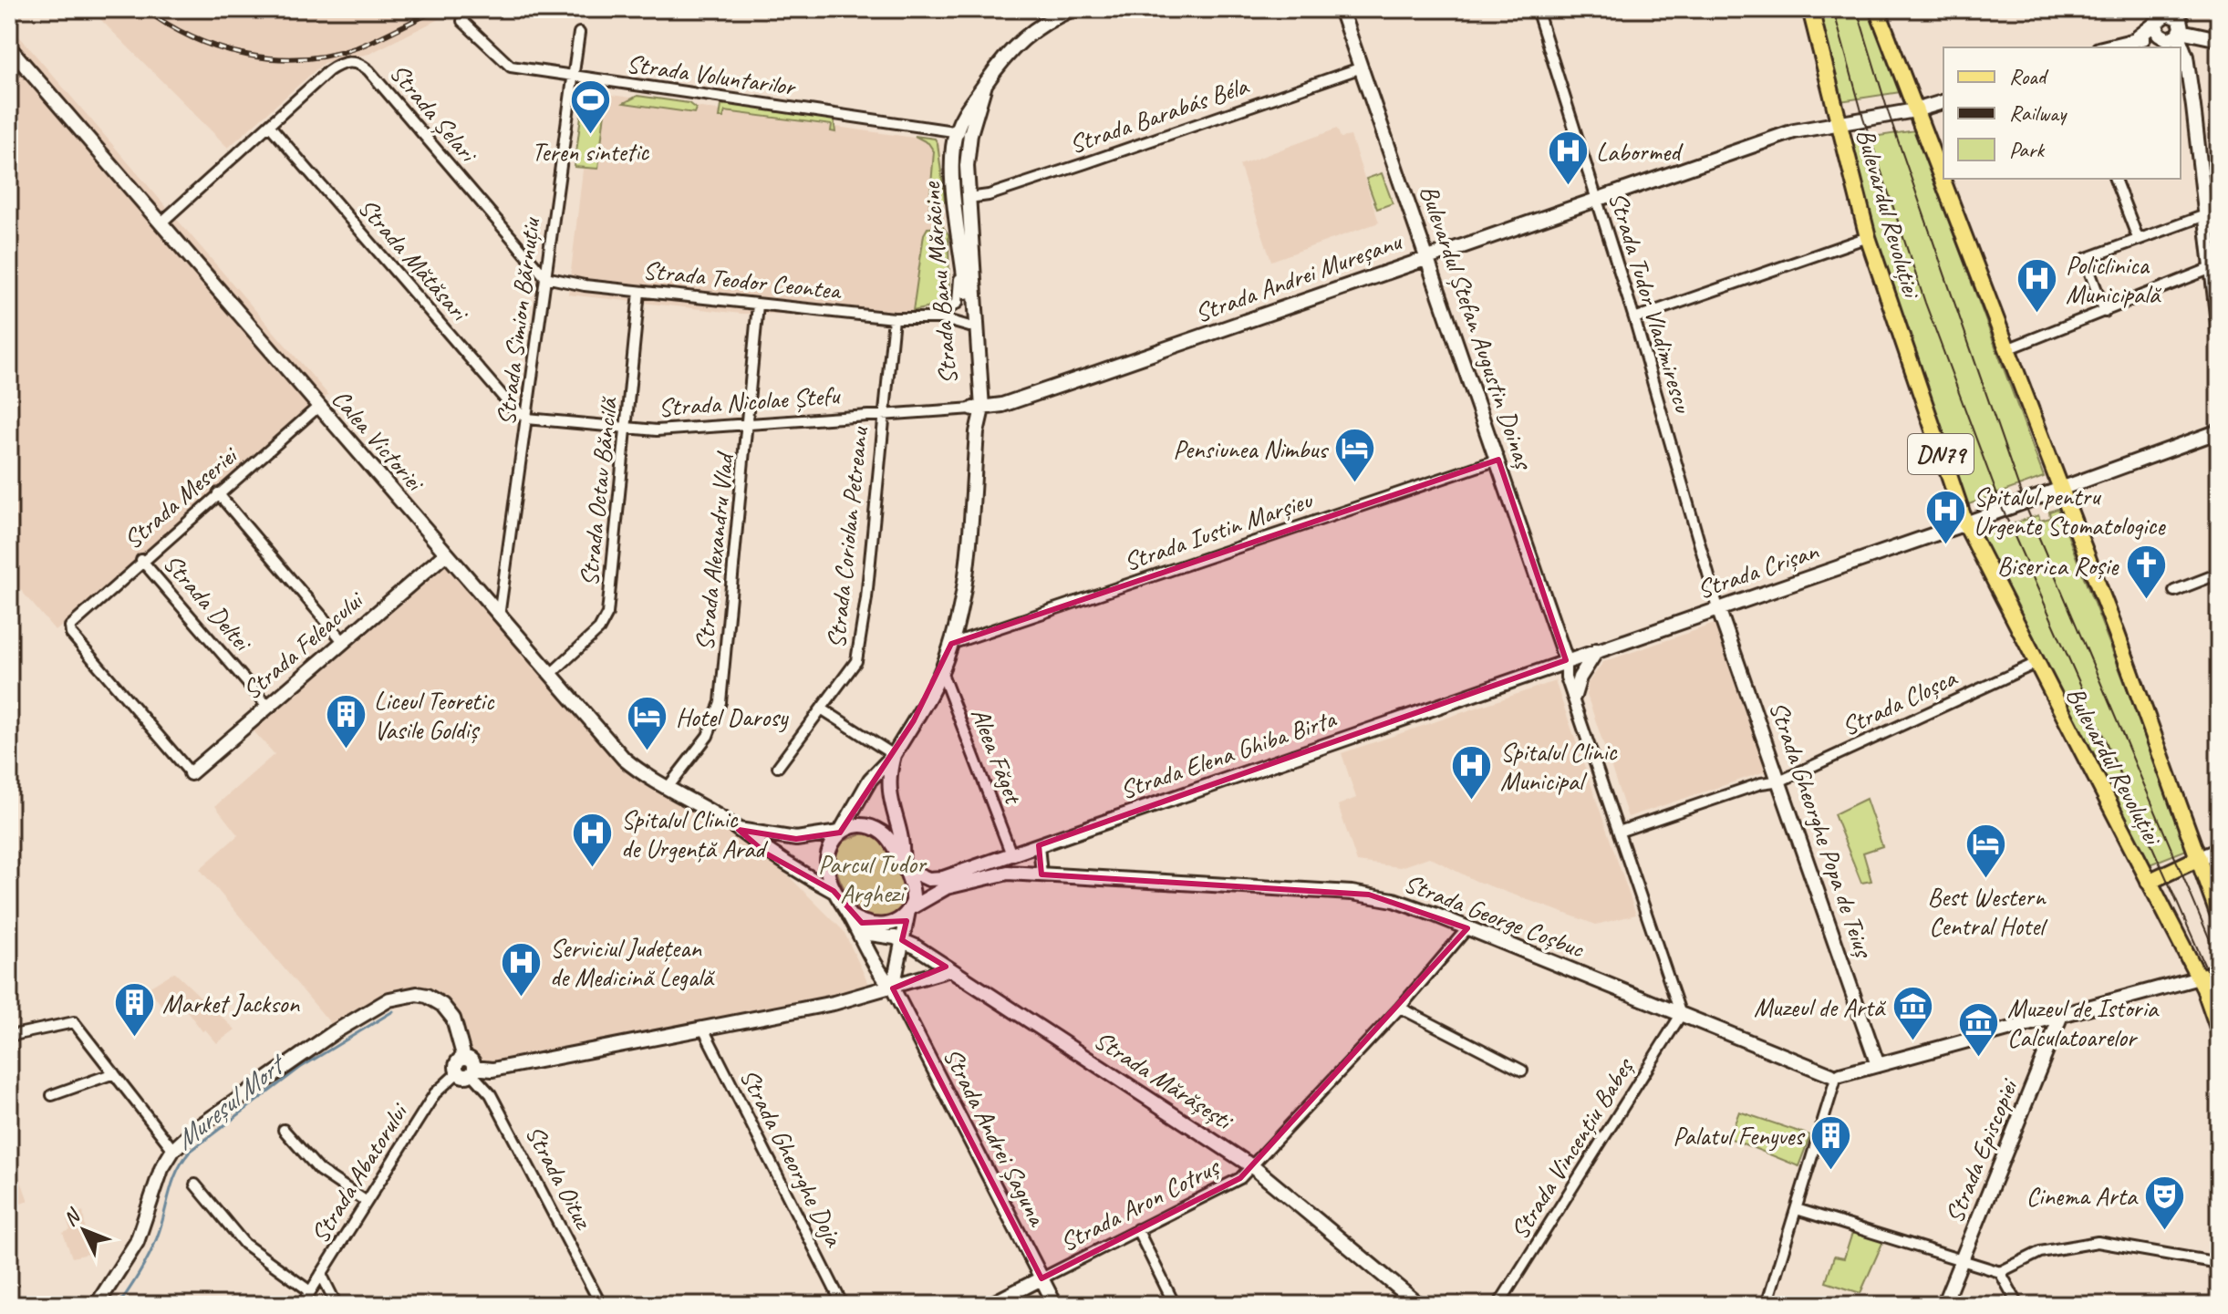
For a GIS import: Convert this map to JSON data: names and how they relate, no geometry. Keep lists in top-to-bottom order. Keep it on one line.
{"streets":{"main road":["Bulevardul Revoluției","Strada Andrei Mureșanu","Strada Banu Mărăcine","Bulevardul Ștefan Augustin Doinaș","Calea Victoriei","DN79","Strada Crișan","Strada Feleacului","Strada Elena Ghiba Birta","Strada Gheorghe Popa de Teiuș","Strada George Coșbuc","Strada Mărășești","Strada Andrei Șaguna","Strada Episcopiei"],"street":["Strada Voluntarilor","Strada Șelari","Strada Barabás Béla","Strada Mătăsari","Strada Teodor Ceontea","Strada Tudor Vladimirescu","Strada Simion Bărnuțiu","Strada Nicolae Ștefu","Strada Octav Băncilă","Strada Meseriei","Strada Iustin Marșieu","Strada Coriolan Petreanu","Strada Alexandru Vlad","Strada Deltei","Strada Cloșca","Aleea Făget","Strada Vincențiu Babeș","Strada Gheorghe Doja","Strada Abatorului","Strada Oituz","Strada Aron Cotruș"]},"crossings":[["Strada Voluntarilor","Strada Banu Mărăcine"],["Strada Voluntarilor","Strada Simion Bărnuțiu"],["Strada Șelari","Strada Mătăsari"],["Strada Șelari","Strada Teodor Ceontea"],["Strada Șelari","Strada Simion Bărnuțiu"],["Strada Barabás Béla","Strada Banu Mărăcine"],["Strada Barabás Béla","Bulevardul Ștefan Augustin Doinaș"],["Bulevardul Revoluției","Strada Andrei Mureșanu"],["Bulevardul Revoluției","Strada Crișan"],["Bulevardul Revoluției","Strada Cloșca"],["Strada Mătăsari","Strada Simion Bărnuțiu"],["Strada Mătăsari","Strada Nicolae Ștefu"],["Strada Andrei Mureșanu","Strada Banu Mărăcine"],["Strada Andrei Mureșanu","Strada Tudor Vladimirescu"],["Strada Andrei Mureșanu","Bulevardul Ștefan Augustin Doinaș"],["Strada Andrei Mureșanu","Strada Nicolae Ștefu"],["Strada Teodor Ceontea","Strada Banu Mărăcine"],["Strada Teodor Ceontea","Strada Simion Bărnuțiu"],["Strada Teodor Ceontea","Strada Octav Băncilă"],["Strada Teodor Ceontea","Strada Coriolan Petreanu"],["Strada Teodor Ceontea","Strada Alexandru Vlad"],["Strada Banu Mărăcine","Strada Nicolae Ștefu"],["Strada Banu Mărăcine","Calea Victoriei"],["Strada Banu Mărăcine","Strada Iustin Marșieu"],["Strada Banu Mărăcine","Strada Elena Ghiba Birta"],["Strada Banu Mărăcine","Aleea Făget"],["Strada Banu Mărăcine","Strada George Coșbuc"],["Strada Banu Mărăcine","Strada Andrei Șaguna"],["Strada Tudor Vladimirescu","Strada Crișan"],["Strada Tudor Vladimirescu","Strada Gheorghe Popa de Teiuș"],["Strada Simion Bărnuțiu","Strada Nicolae Ștefu"],["Strada Simion Bărnuțiu","Calea Victoriei"],["Bulevardul Ștefan Augustin Doinaș","Strada Iustin Marșieu"],["Bulevardul Ștefan Augustin Doinaș","Strada Crișan"],["Bulevardul Ștefan Augustin Doinaș","Strada Elena Ghiba Birta"],["Strada Nicolae Ștefu","Strada Octav Băncilă"],["Strada Nicolae Ștefu","Strada Coriolan Petreanu"],["Strada Nicolae Ștefu","Strada Alexandru Vlad"],["Calea Victoriei","Strada Octav Băncilă"],["Calea Victoriei","Strada Meseriei"],["Calea Victoriei","Strada Alexandru Vlad"],["Calea Victoriei","Strada Feleacului"],["Calea Victoriei","Strada Elena Ghiba Birta"],["Calea Victoriei","Strada George Coșbuc"],["Calea Victoriei","Strada Andrei Șaguna"],["Strada Meseriei","Strada Deltei"],["Strada Meseriei","Strada Feleacului"],["Strada Crișan","Strada Elena Ghiba Birta"],["Strada Crișan","Strada Gheorghe Popa de Teiuș"],["Strada Deltei","Strada Feleacului"],["Strada Cloșca","Strada Gheorghe Popa de Teiuș"],["Strada Elena Ghiba Birta","Aleea Făget"],["Strada Elena Ghiba Birta","Strada George Coșbuc"],["Strada Elena Ghiba Birta","Strada Andrei Șaguna"],["Strada George Coșbuc","Strada Andrei Șaguna"],["Strada George Coșbuc","Strada Vincențiu Babeș"],["Strada George Coșbuc","Strada Aron Cotruș"],["Strada Mărășești","Strada Andrei Șaguna"],["Strada Mărășești","Strada Aron Cotruș"],["Strada Andrei Șaguna","Strada Aron Cotruș"],["Strada Abatorului","Strada Oituz"]],"water":["Mureșul Mort"],"parks":["Parcul Tudor Arghezi"],"places":{"sports":["Teren sintetic"],"hospital":["Labormed","Policlinica Municipală","Spitalul pentru Urgente Stomatologice","Spitalul Clinic Municipal","Spitalul Clinic de Urgență Arad","Serviciul Județean de Medicină Legală"],"hotel":["Pensiunea Nimbus","Hotel Darosy","Best Western Central Hotel"],"church":["Biserica Roșie"],"building":["Liceul Teoretic Vasile Goldiș","Market Jackson","Palatul Fenyves"],"museum":["Muzeul de Artă","Muzeul de Istoria Calculatoarelor"],"theatre":["Cinema Arta"]},"legend":["Road","Railway","Park"],"north":"top left"}
